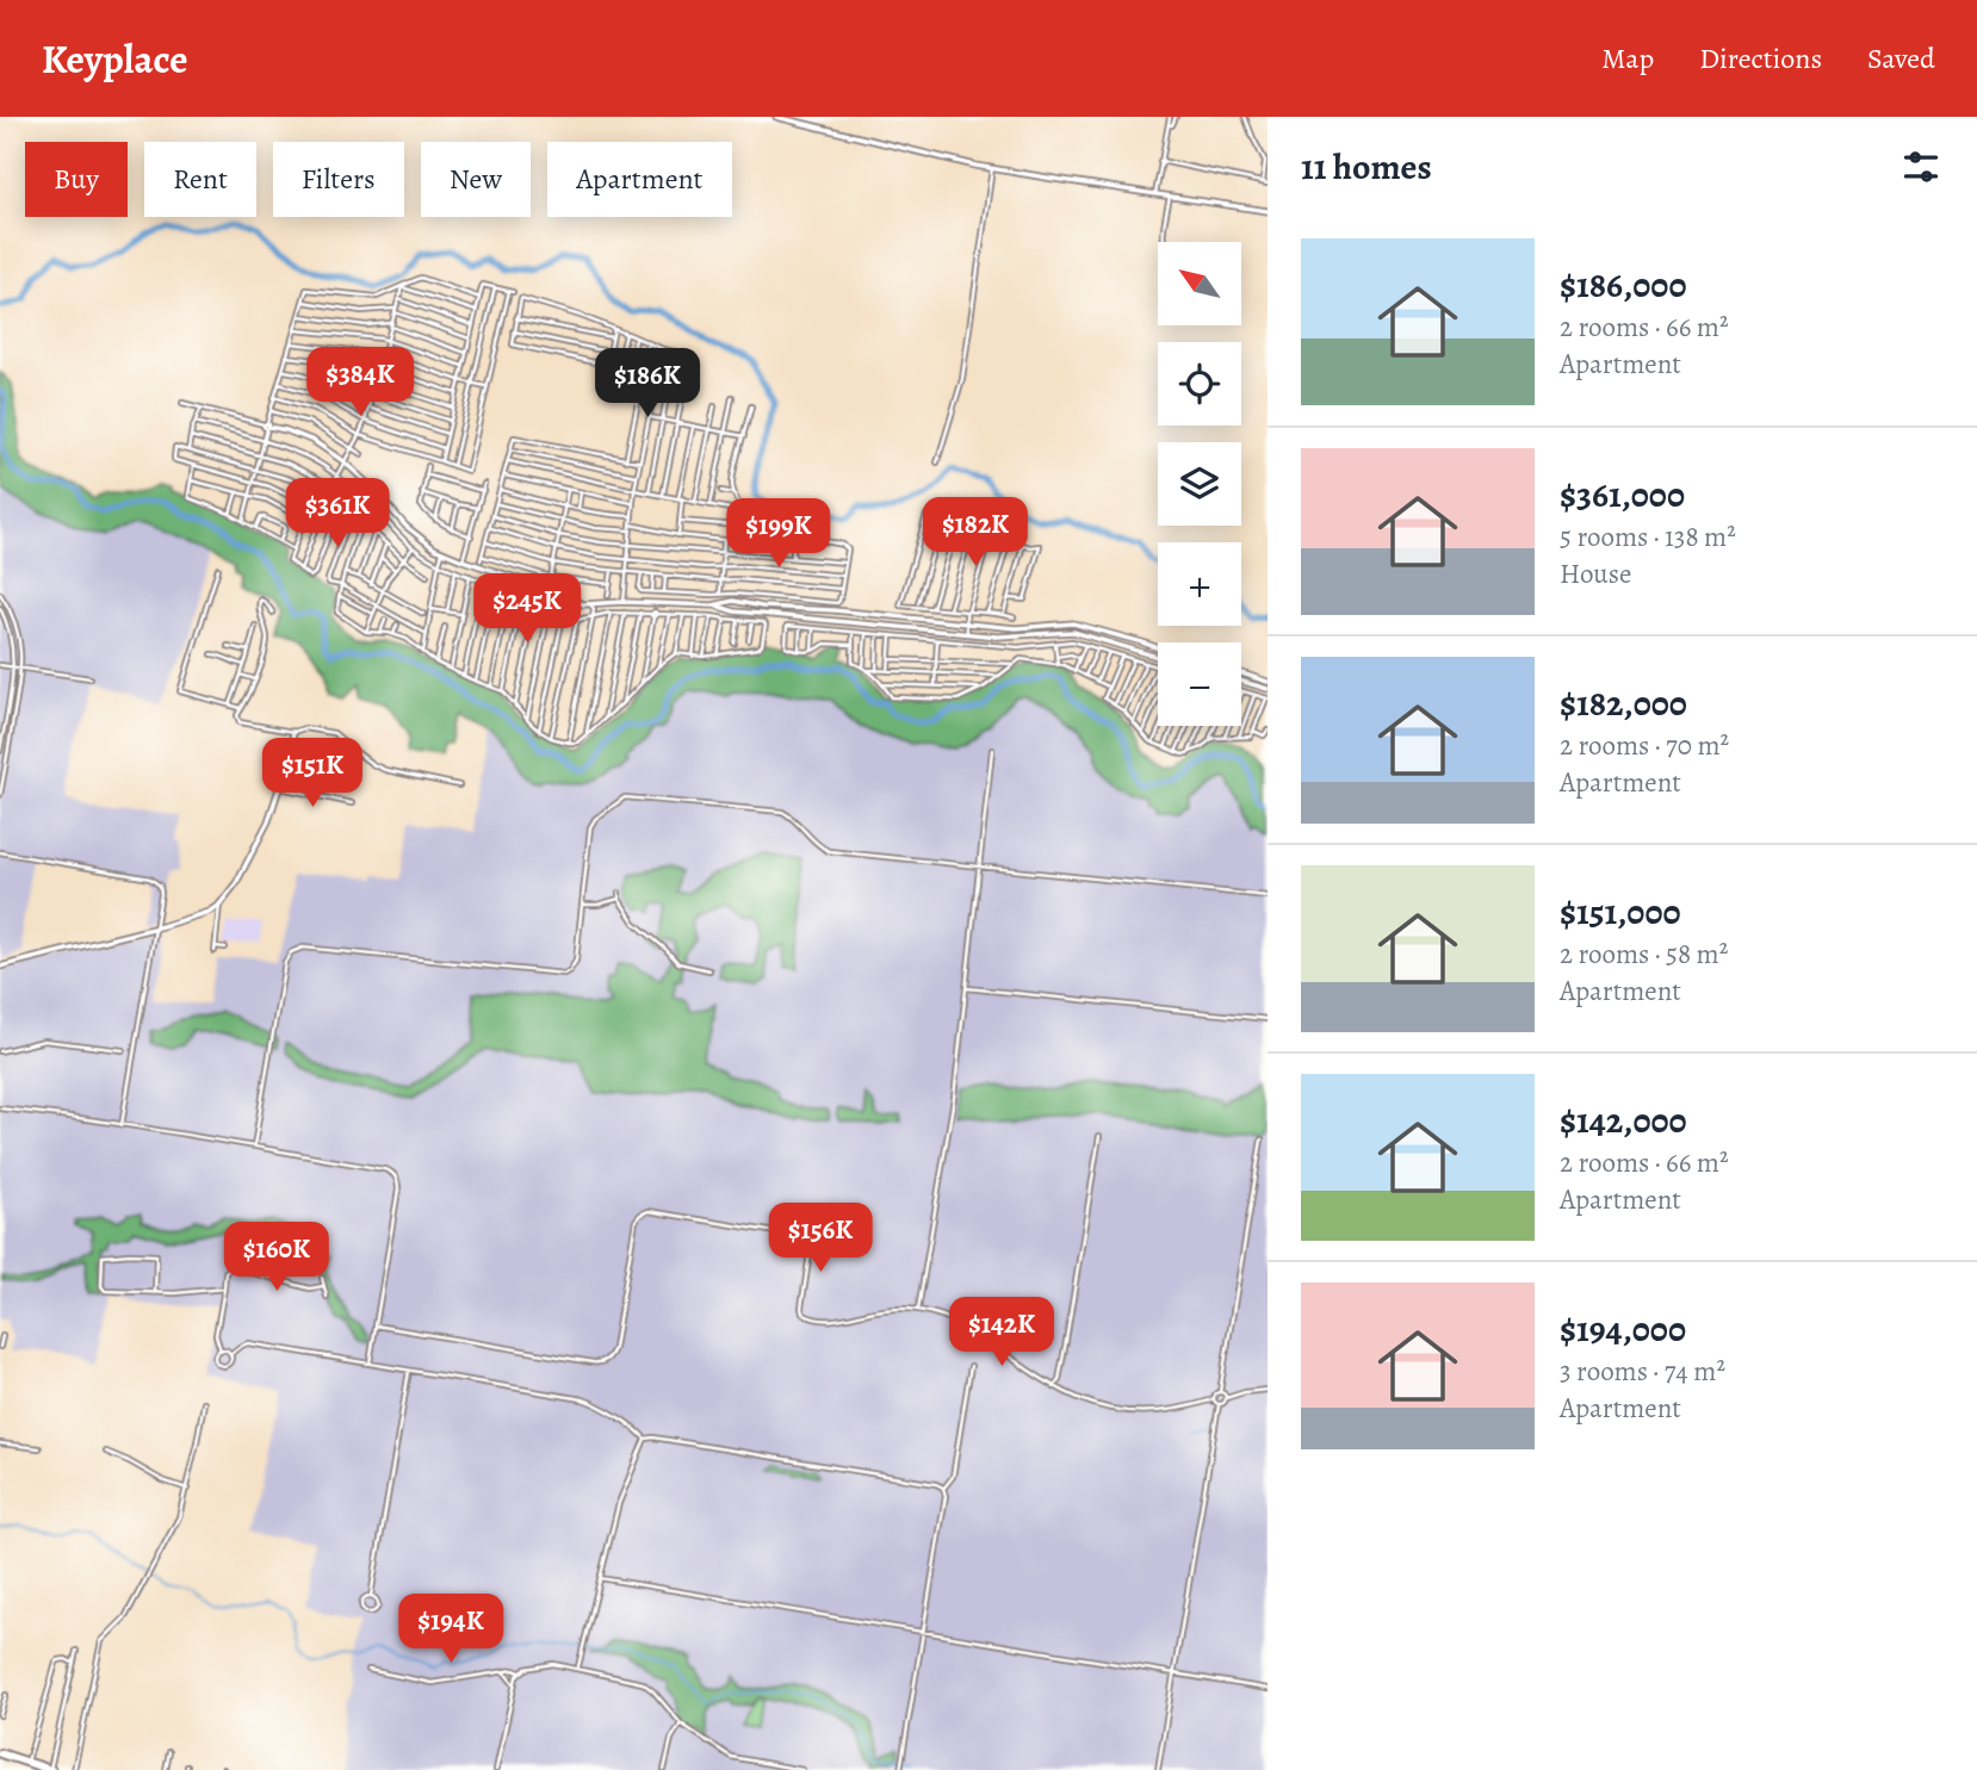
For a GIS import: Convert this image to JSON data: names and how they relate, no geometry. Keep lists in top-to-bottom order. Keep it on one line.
{"north":"top left","page":{"header":"Keyplace","nav":["Map","Directions","Saved"],"heading":"11 homes","chip":["Buy","Rent","Filters","New","Apartment"],"list":[{"name":"$186,000","note":"2 rooms · 66 m² · Apartment"},{"name":"$361,000","note":"5 rooms · 138 m² · House"},{"name":"$182,000","note":"2 rooms · 70 m² · Apartment"},{"name":"$151,000","note":"2 rooms · 58 m² · Apartment"},{"name":"$142,000","note":"2 rooms · 66 m² · Apartment"},{"name":"$194,000","note":"3 rooms · 74 m² · Apartment"}],"map_buttons":["+","−"],"price":["$384K","$186K","$361K","$182K","$199K","$245K","$151K","$156K","$160K","$142K","$194K"]}}
